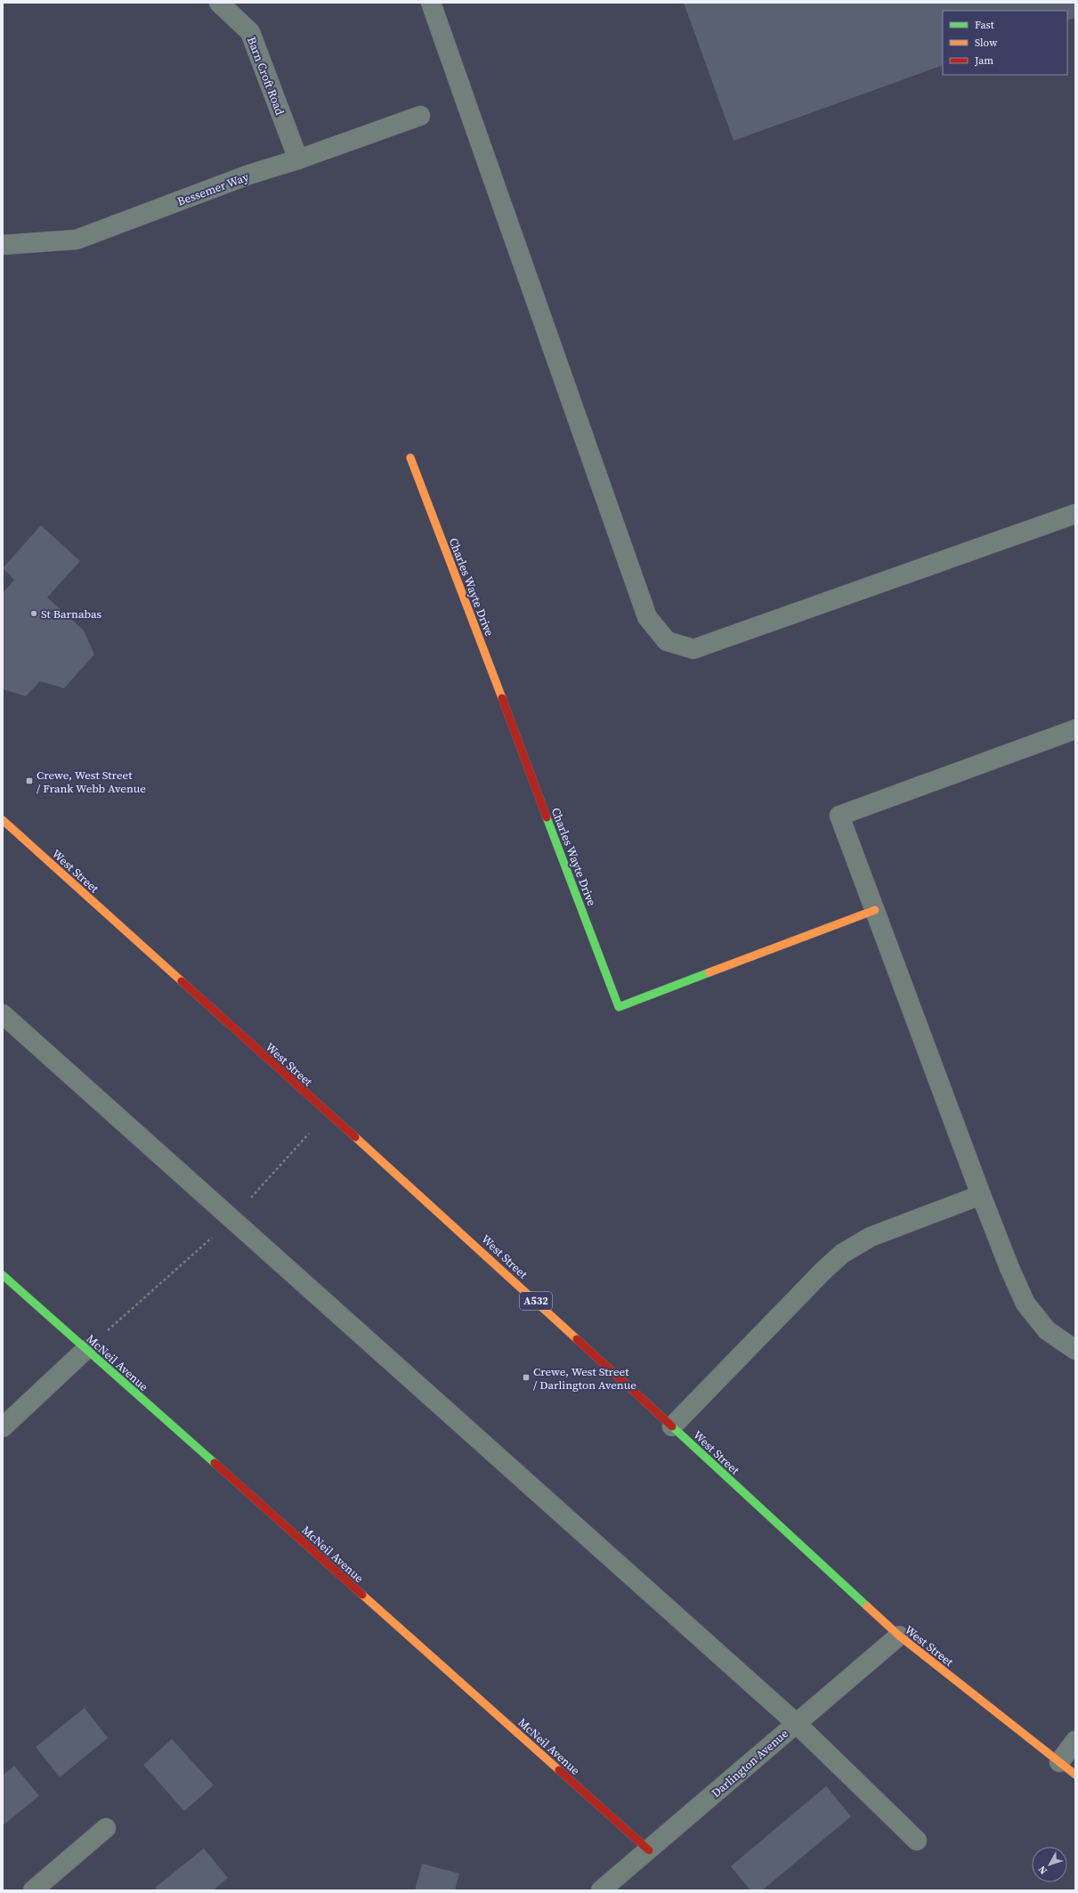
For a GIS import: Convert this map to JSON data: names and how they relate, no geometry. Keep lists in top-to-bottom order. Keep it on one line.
{"streets":{"street":["Barn Croft Road","Bessemer Way","Charles Wayte Drive","West Street","A532","McNeil Avenue","Darlington Avenue"]},"crossings":[["Barn Croft Road","Bessemer Way"],["West Street","Darlington Avenue"],["McNeil Avenue","Darlington Avenue"]],"places":{"other":["St Barnabas"],"transit":["Crewe, West Street / Frank Webb Avenue","Crewe, West Street / Darlington Avenue"]},"legend":["Fast","Slow","Jam"],"north":"bottom left"}
